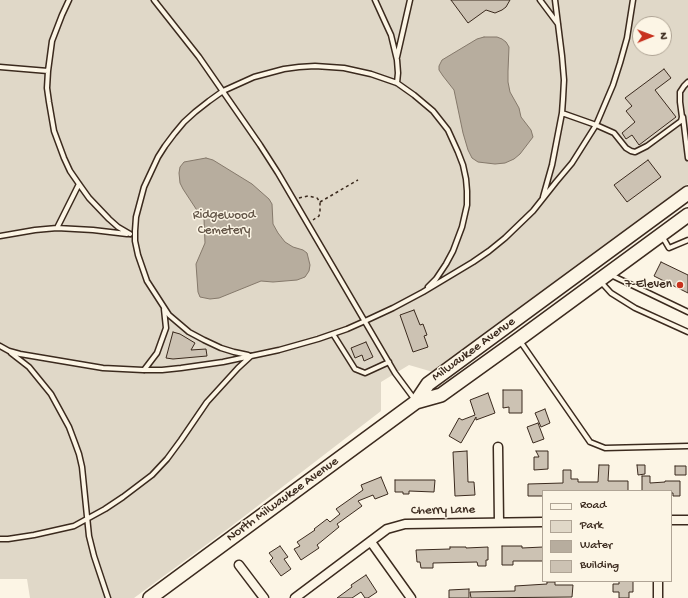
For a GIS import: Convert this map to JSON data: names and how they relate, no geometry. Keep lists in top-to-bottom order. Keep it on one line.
{"streets":{"main road":["Milwaukee Avenue","North Milwaukee Avenue"],"street":["Cherry Lane"]},"crossings":[["Milwaukee Avenue","North Milwaukee Avenue"]],"parks":["Ridgewood Cemetery"],"places":["7-Eleven"],"legend":["Road","Park","Water","Building"],"north":"right"}
